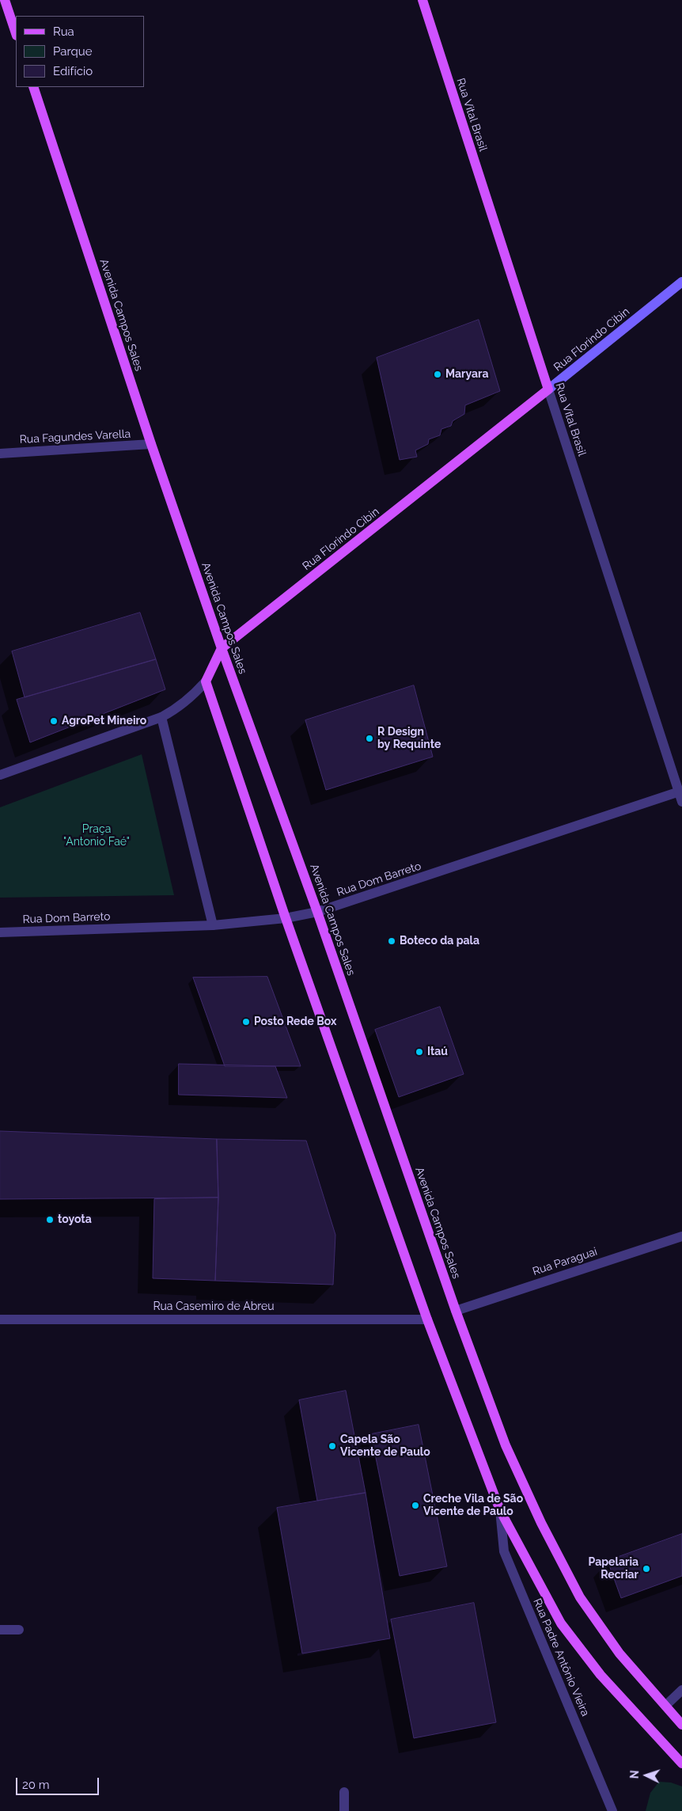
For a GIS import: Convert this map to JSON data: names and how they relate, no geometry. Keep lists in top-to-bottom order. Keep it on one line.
{"streets":{"main road":["Rua Vital Brasil","Avenida Campos Sales","Rua Florindo Cibin"],"street":["Rua Fagundes Varella","Rua Dom Barreto","Rua Paraguai","Rua Casemiro de Abreu","Rua Padre Antônio Vieira"]},"crossings":[["Rua Vital Brasil","Rua Florindo Cibin"],["Rua Vital Brasil","Rua Dom Barreto"],["Avenida Campos Sales","Rua Florindo Cibin"],["Avenida Campos Sales","Rua Fagundes Varella"],["Avenida Campos Sales","Rua Dom Barreto"],["Avenida Campos Sales","Rua Paraguai"]],"parks":["Praça \"Antonio Faé\""],"places":["Maryara","AgroPet Mineiro","R Design by Requinte","Boteco da pala","Posto Rede Box","Itaú","toyota","Capela São Vicente de Paulo","Creche Vila de São Vicente de Paulo","Papelaria Recriar"],"legend":["Rua","Parque","Edifício"],"scale_bar":"20 m","north":"left"}
